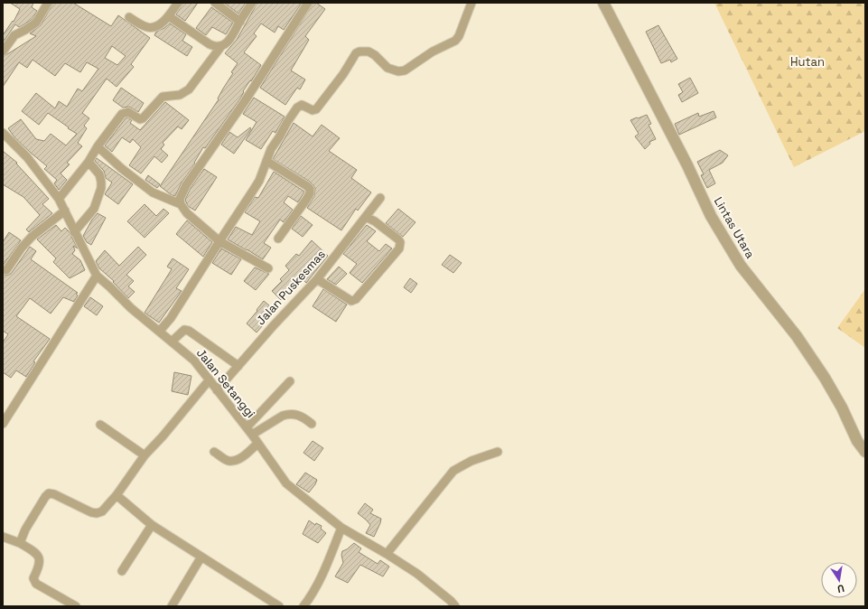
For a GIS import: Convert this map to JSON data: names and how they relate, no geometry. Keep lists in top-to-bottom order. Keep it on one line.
{"streets":{"street":["Lintas Utara","Jalan Puskesmas","Jalan Setanggi"]},"crossings":[["Jalan Puskesmas","Jalan Setanggi"]],"parks":["Hutan"],"north":"bottom"}
